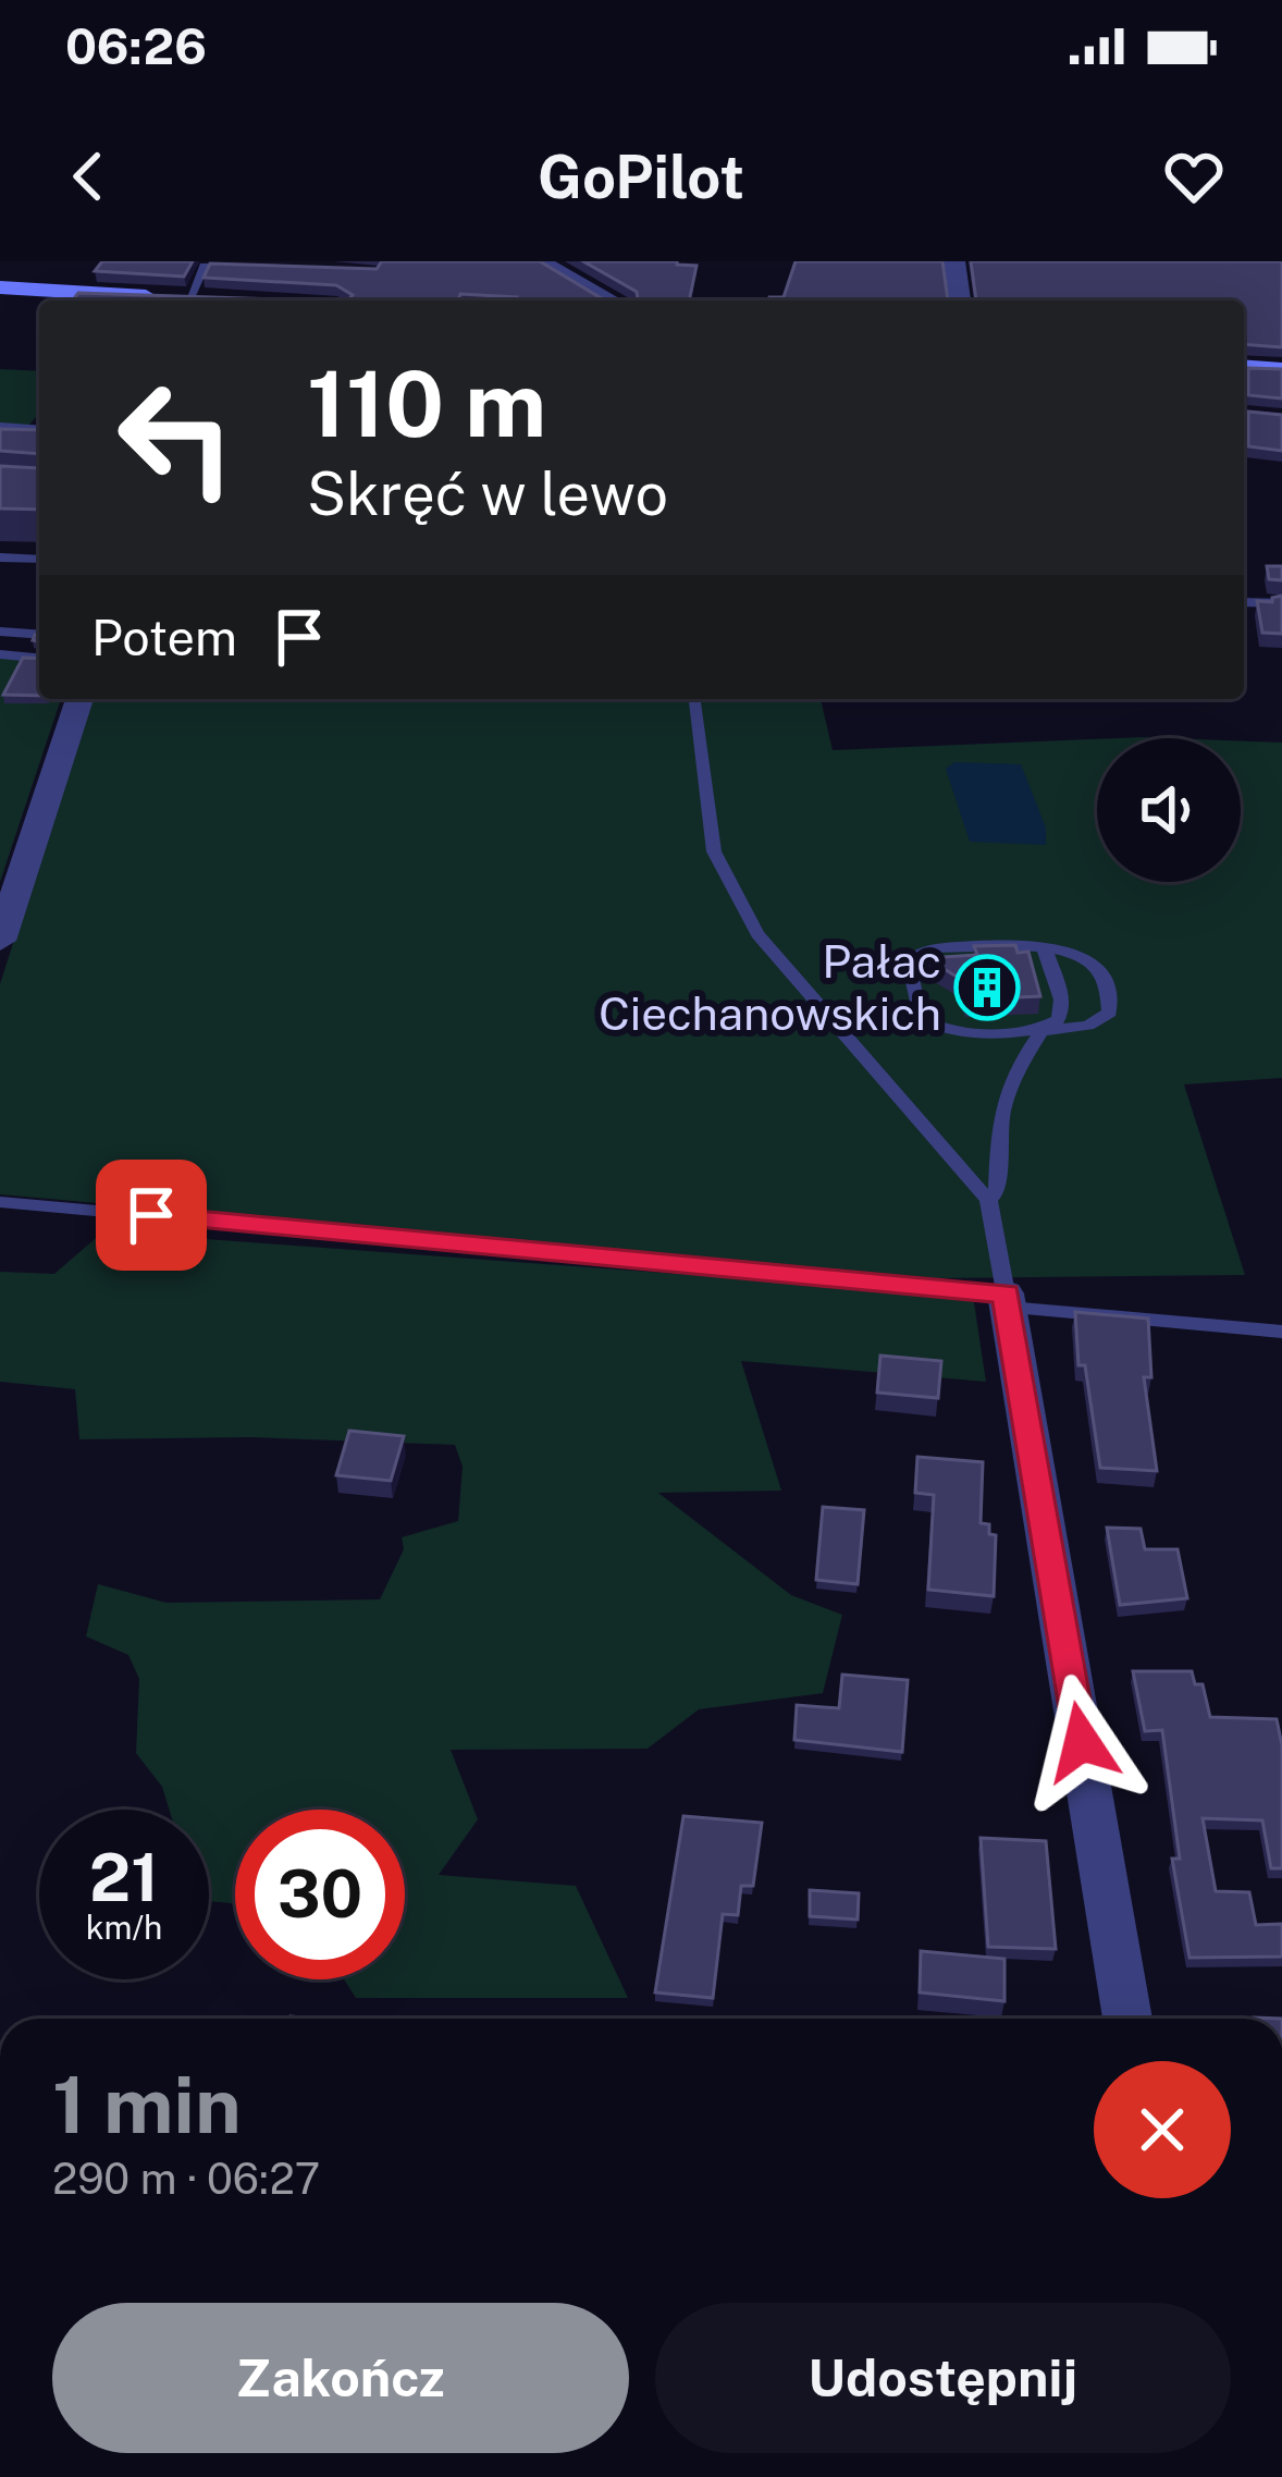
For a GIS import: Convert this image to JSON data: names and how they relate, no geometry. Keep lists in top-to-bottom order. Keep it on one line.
{"places":{"building":["Pałac Ciechanowskich"]},"page":{"status":"06:26","header":"GoPilot","turn":["110 m","Skręć w lewo"],"then":"Potem","speed":"21 km/h","limit":"30","heading":["1 min","290 m · 06:27"],"buttons":["Zakończ","Udostępnij"]}}
